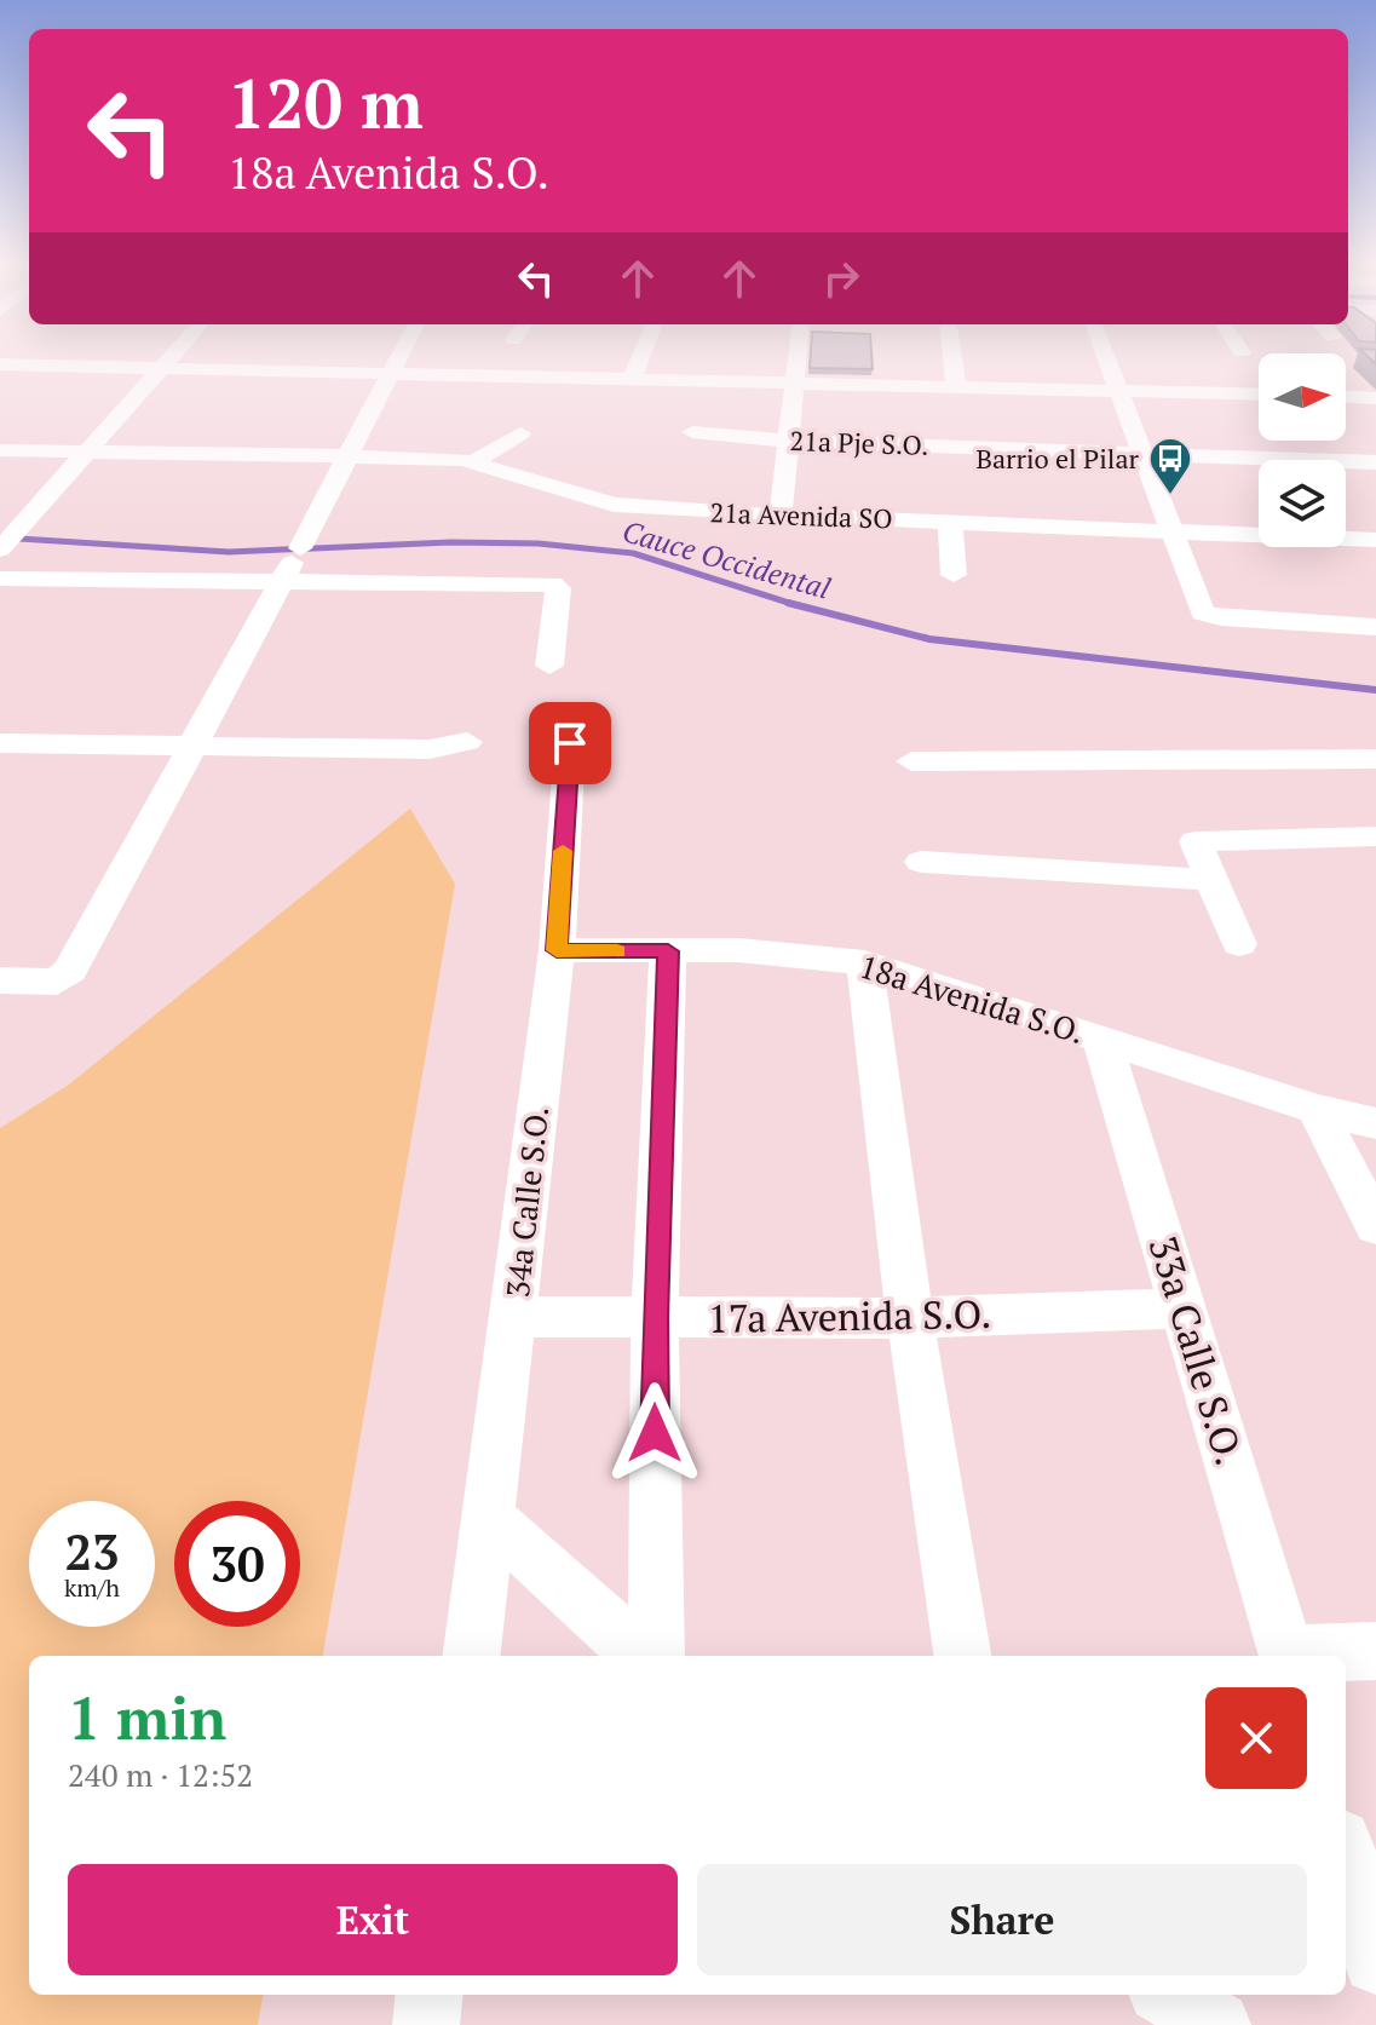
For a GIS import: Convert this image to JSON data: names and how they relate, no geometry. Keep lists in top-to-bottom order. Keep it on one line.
{"streets":{"street":["21a Pje S.O.","21a Avenida SO","18a Avenida S.O.","34a Calle S.O.","17a Avenida S.O.","33a Calle S.O."]},"crossings":[["18a Avenida S.O.","34a Calle S.O."],["18a Avenida S.O.","33a Calle S.O."],["34a Calle S.O.","17a Avenida S.O."],["17a Avenida S.O.","33a Calle S.O."]],"water":["Cauce Occidental"],"places":{"bus stop":["Barrio el Pilar"]},"north":"right","page":{"turn":["120 m","18a Avenida S.O."],"speed":"23 km/h","limit":"30","heading":["1 min","240 m · 12:52"],"buttons":["Exit","Share"]}}
